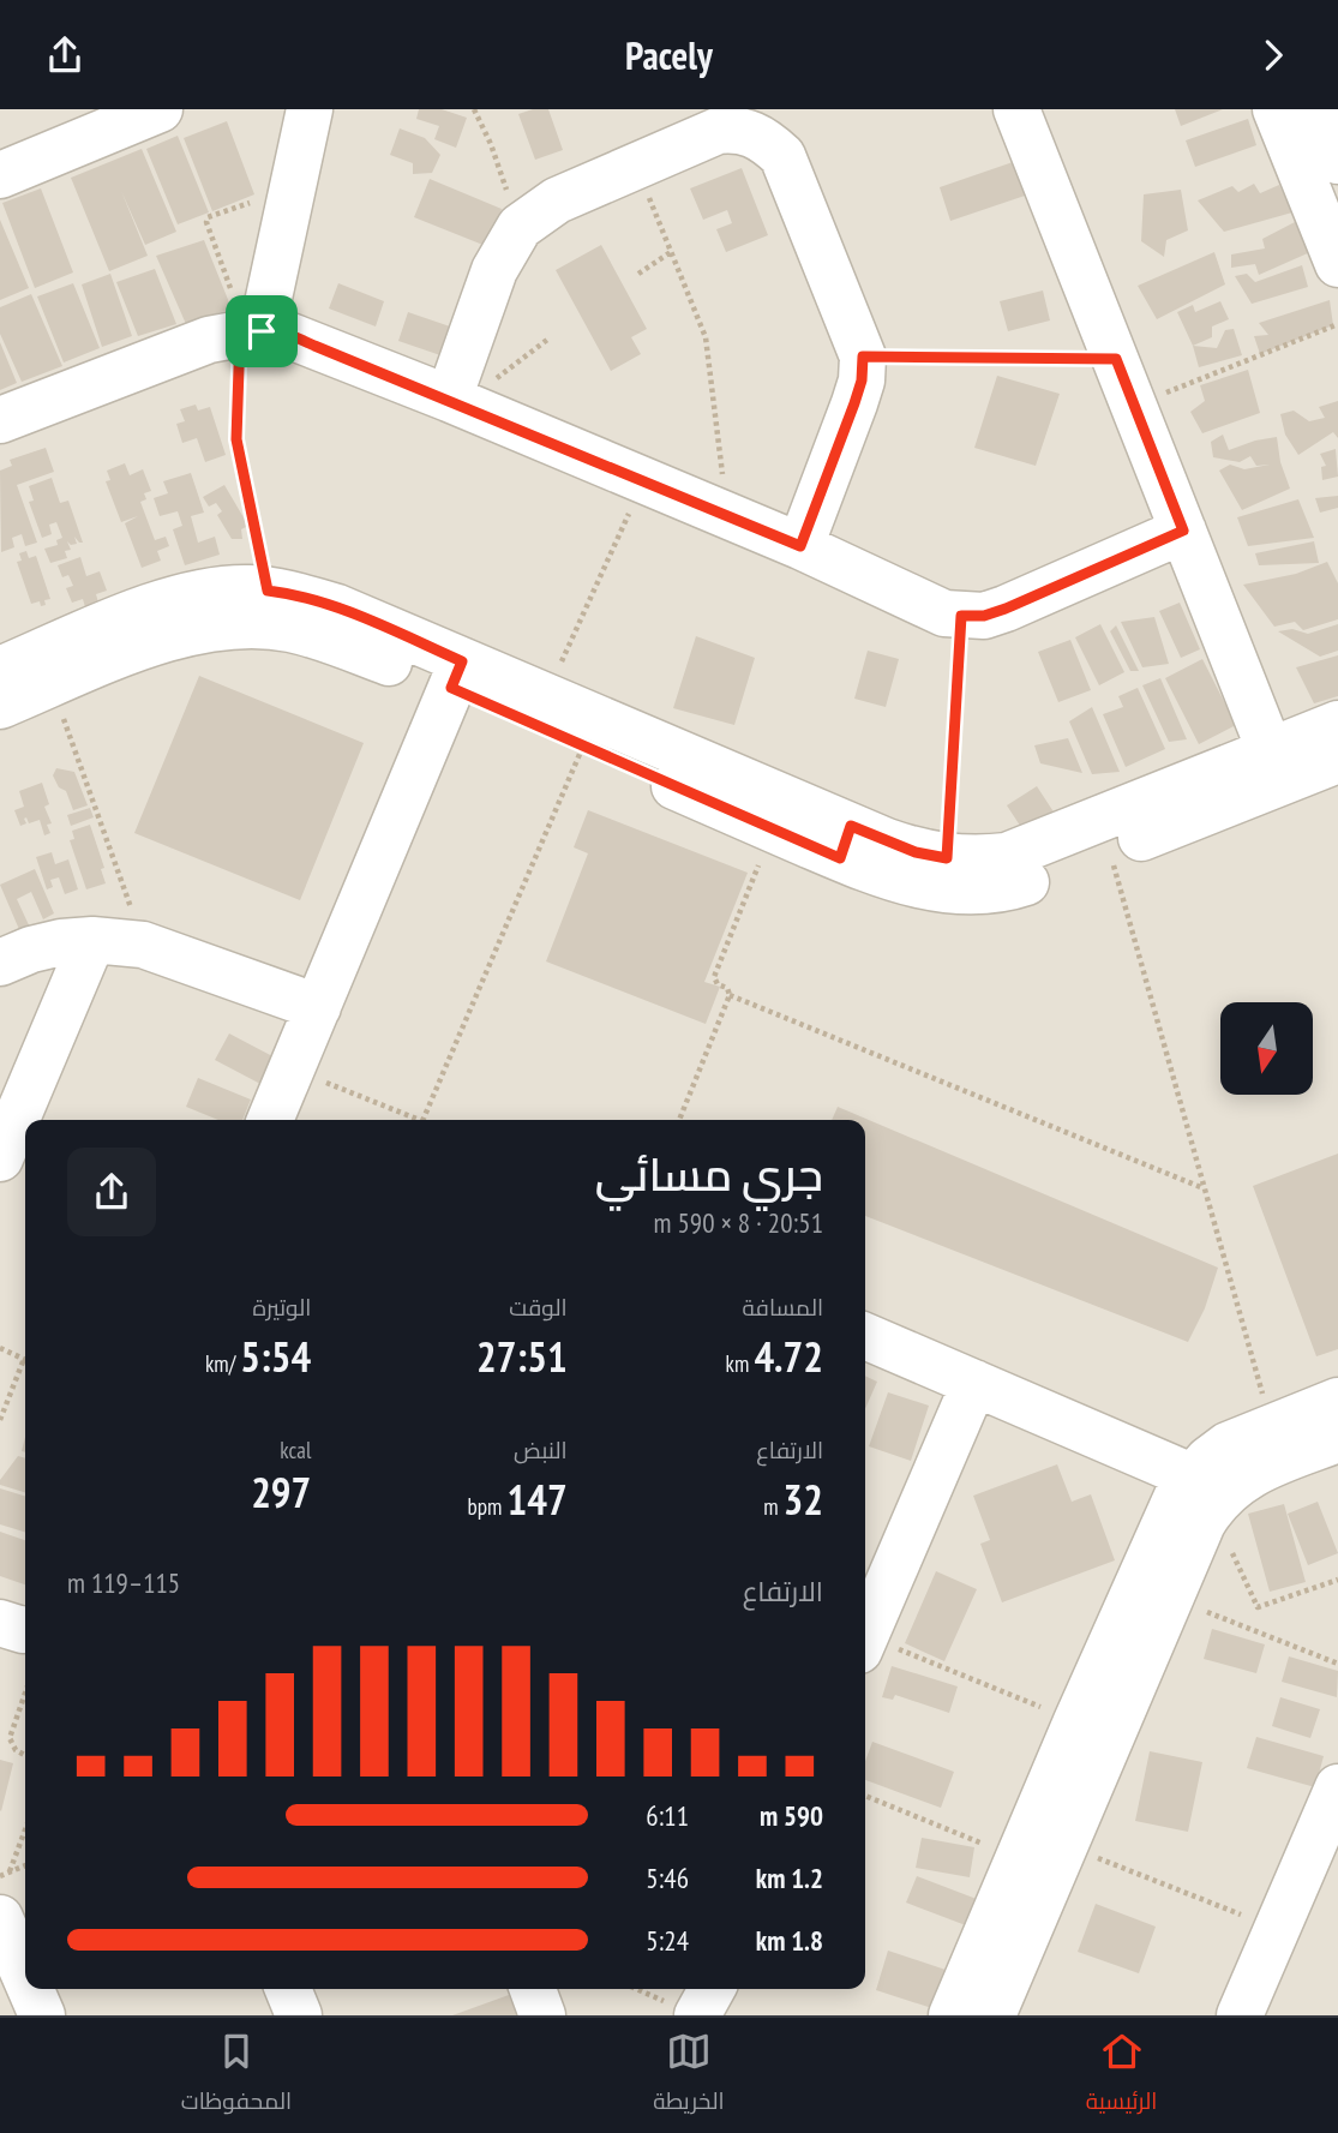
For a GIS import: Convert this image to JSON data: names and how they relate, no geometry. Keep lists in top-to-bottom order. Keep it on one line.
{"north":"bottom","page":{"header":"Pacely","heading":["جري مسائي","20:51 · 8 × 590 m"],"stats":[["المسافة","4.72 km"],["الوقت","27:51"],["الوتيرة","5:54 /km"],["الارتفاع","32 m"],["النبض","147 bpm"],["kcal","297"]],"chart":["الارتفاع","115–119 m"],"list":[{"name":"590 m","note":"6:11"},{"name":"1.2 km","note":"5:46"},{"name":"1.8 km","note":"5:24"}],"tabs":["الرئيسية","الخريطة","المحفوظات"]}}
